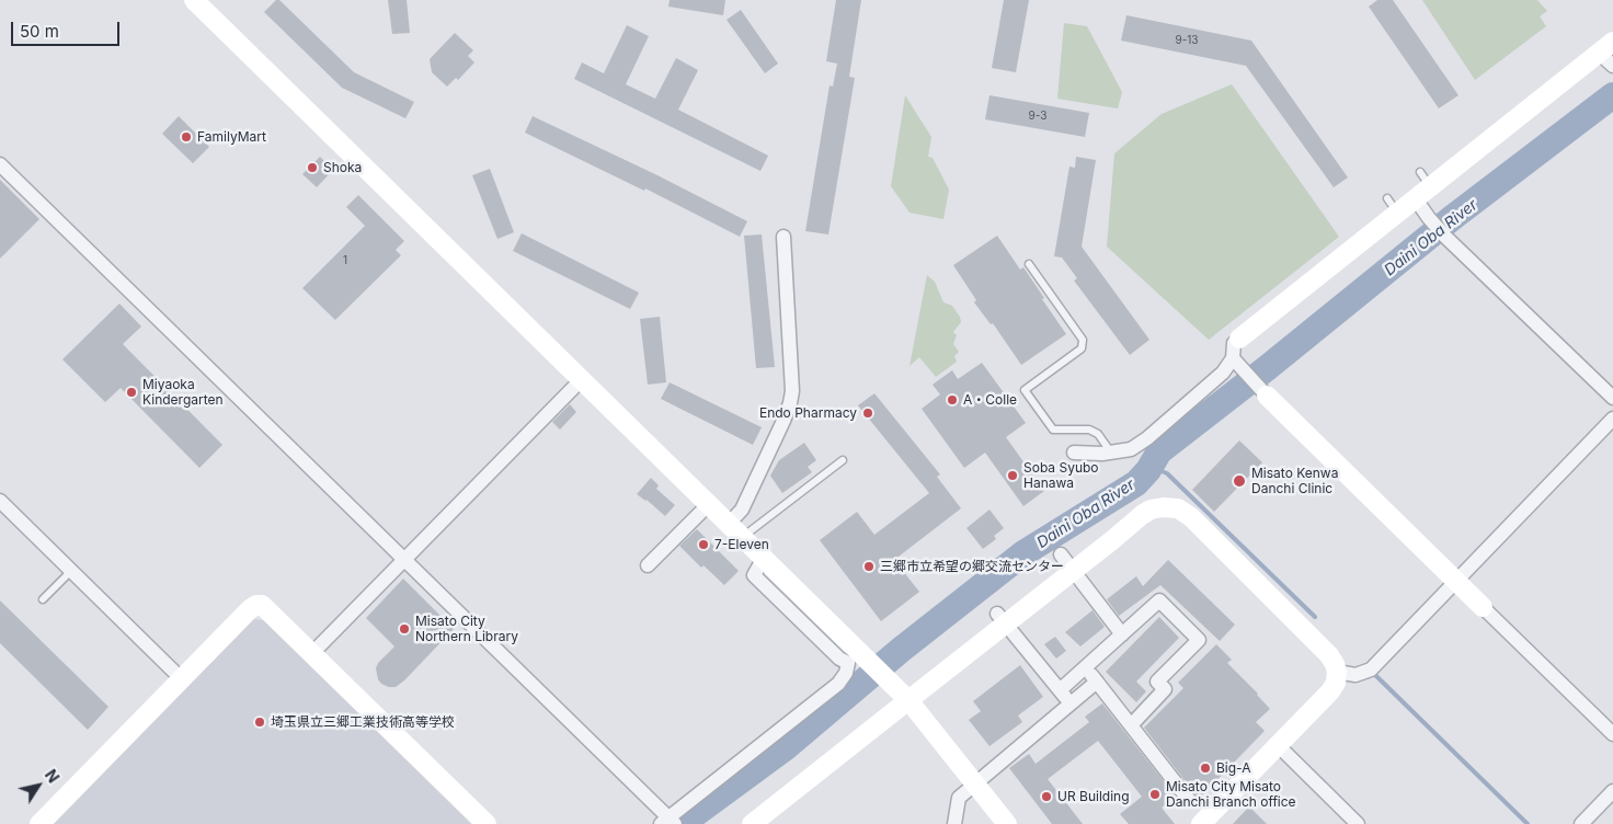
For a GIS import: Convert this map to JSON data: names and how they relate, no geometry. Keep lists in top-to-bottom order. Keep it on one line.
{"water":["Daini Oba River"],"places":["FamilyMart","Shoka","Miyaoka Kindergarten","A・Colle","Endo Pharmacy","Soba Syubo Hanawa","Misato Kenwa Danchi Clinic","7-Eleven","三郷市立希望の郷交流センター","Misato City Northern Library","埼玉県立三郷工業技術高等学校","Big-A","Misato City Misato Danchi Branch office","UR Building"],"house_numbers":["9-13","9-3","1"],"scale_bar":"50 m","north":"top right"}
